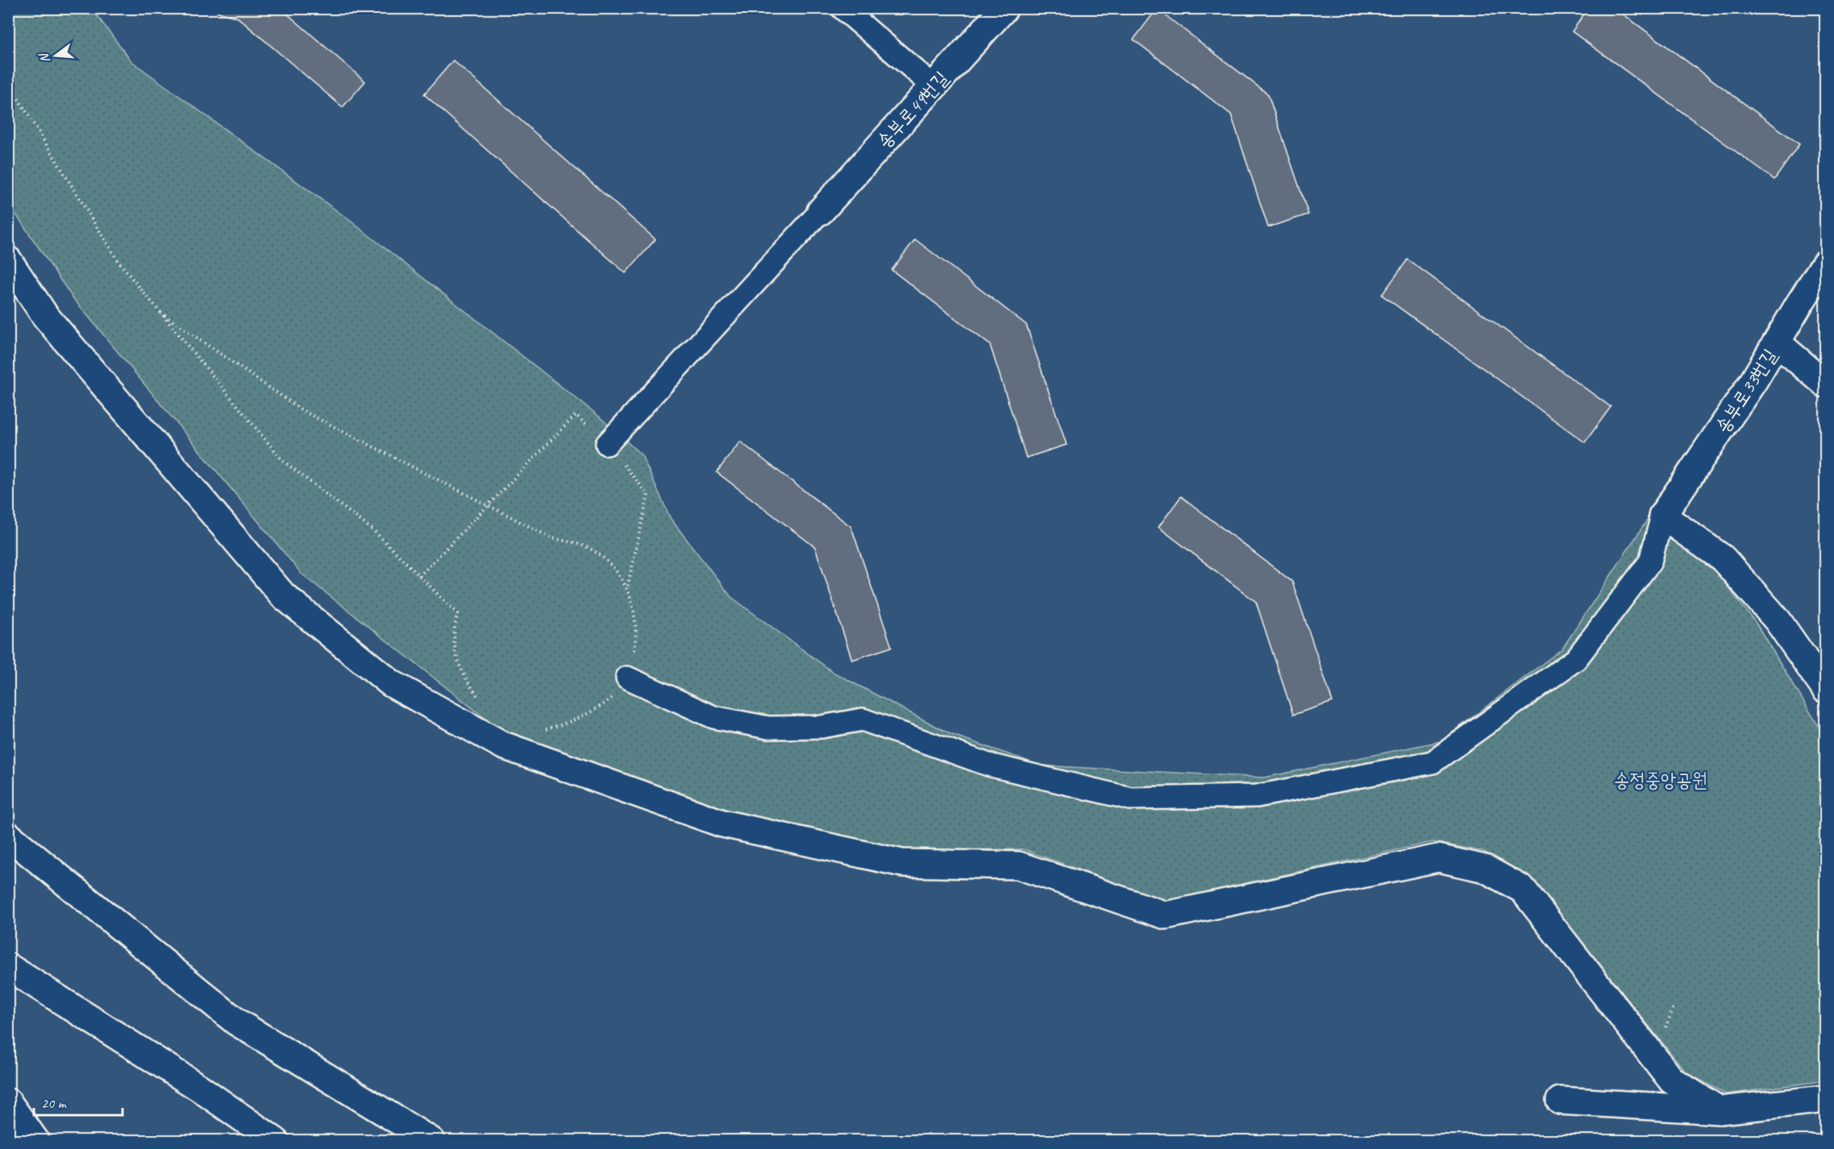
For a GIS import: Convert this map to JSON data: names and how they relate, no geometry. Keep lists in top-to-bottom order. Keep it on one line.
{"streets":{"main road":["송부로49번길","송부로33번길"]},"parks":["송정중앙공원"],"scale_bar":"20 m","north":"left"}
